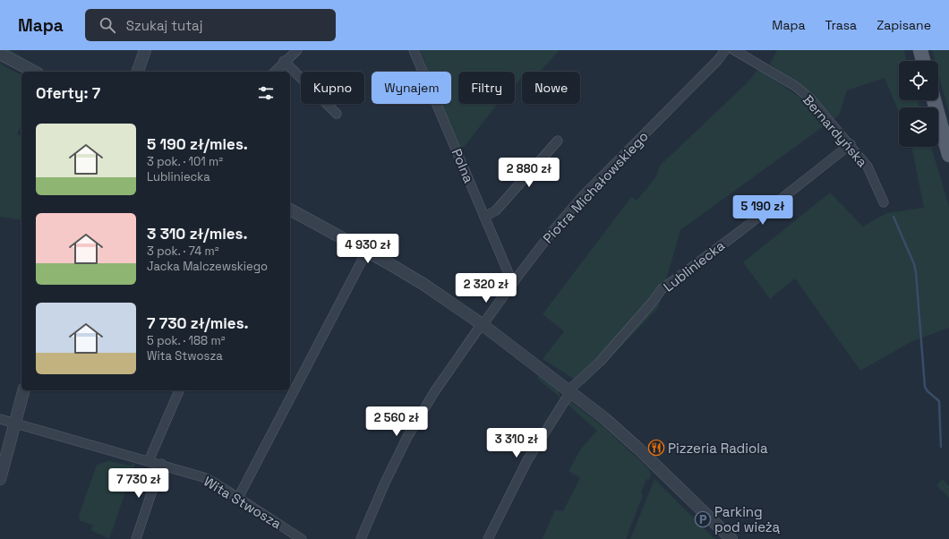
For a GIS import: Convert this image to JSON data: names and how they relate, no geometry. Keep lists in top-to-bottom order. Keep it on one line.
{"streets":{"street":["Bernardyńska","Polna","Piotra Michałowskiego","Lubliniecka","Wita Stwosza"]},"crossings":[["Bernardyńska","Lubliniecka"],["Polna","Piotra Michałowskiego"]],"places":{"restaurant":["Pizzeria Radiola"],"parking":["Parking pod wieżą"]},"page":{"header":"Mapa","search":"Szukaj tutaj","nav":["Mapa","Trasa","Zapisane"],"chip":["Kupno","Wynajem","Filtry","Nowe"],"heading":"Oferty: 7","list":[{"name":"5 190 zł/mies.","note":"3 pok. · 101 m² · Lubliniecka"},{"name":"3 310 zł/mies.","note":"3 pok. · 74 m² · Jacka Malczewskiego"},{"name":"7 730 zł/mies.","note":"5 pok. · 188 m² · Wita Stwosza"}],"price":["2 880 zł","5 190 zł","4 930 zł","2 320 zł","2 560 zł","3 310 zł","7 730 zł"]}}
